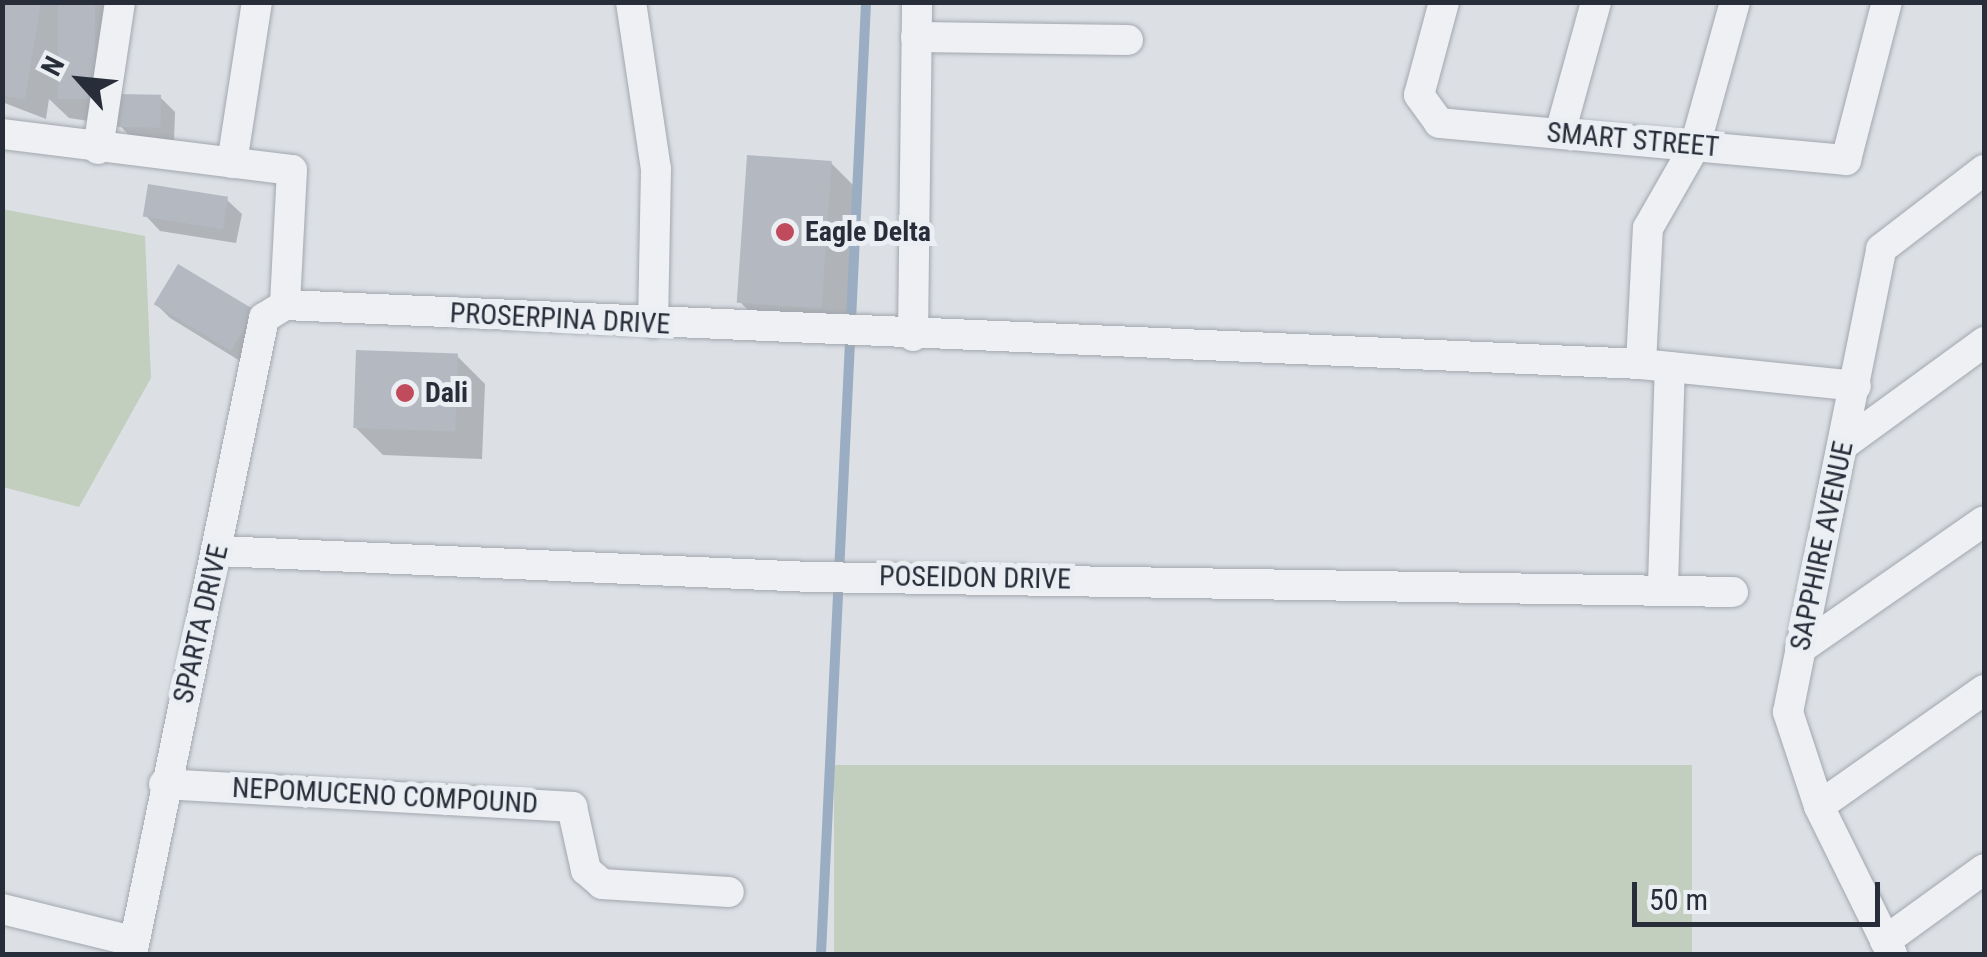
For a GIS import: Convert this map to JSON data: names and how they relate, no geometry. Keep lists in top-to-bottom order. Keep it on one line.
{"streets":{"street":["SMART STREET","PROSERPINA DRIVE","SAPPHIRE AVENUE","POSEIDON DRIVE","SPARTA DRIVE","NEPOMUCENO COMPOUND"]},"crossings":[["PROSERPINA DRIVE","SAPPHIRE AVENUE"],["PROSERPINA DRIVE","SPARTA DRIVE"],["POSEIDON DRIVE","SPARTA DRIVE"],["SPARTA DRIVE","NEPOMUCENO COMPOUND"]],"places":["Eagle Delta","Dali"],"scale_bar":"50 m","north":"top left"}
